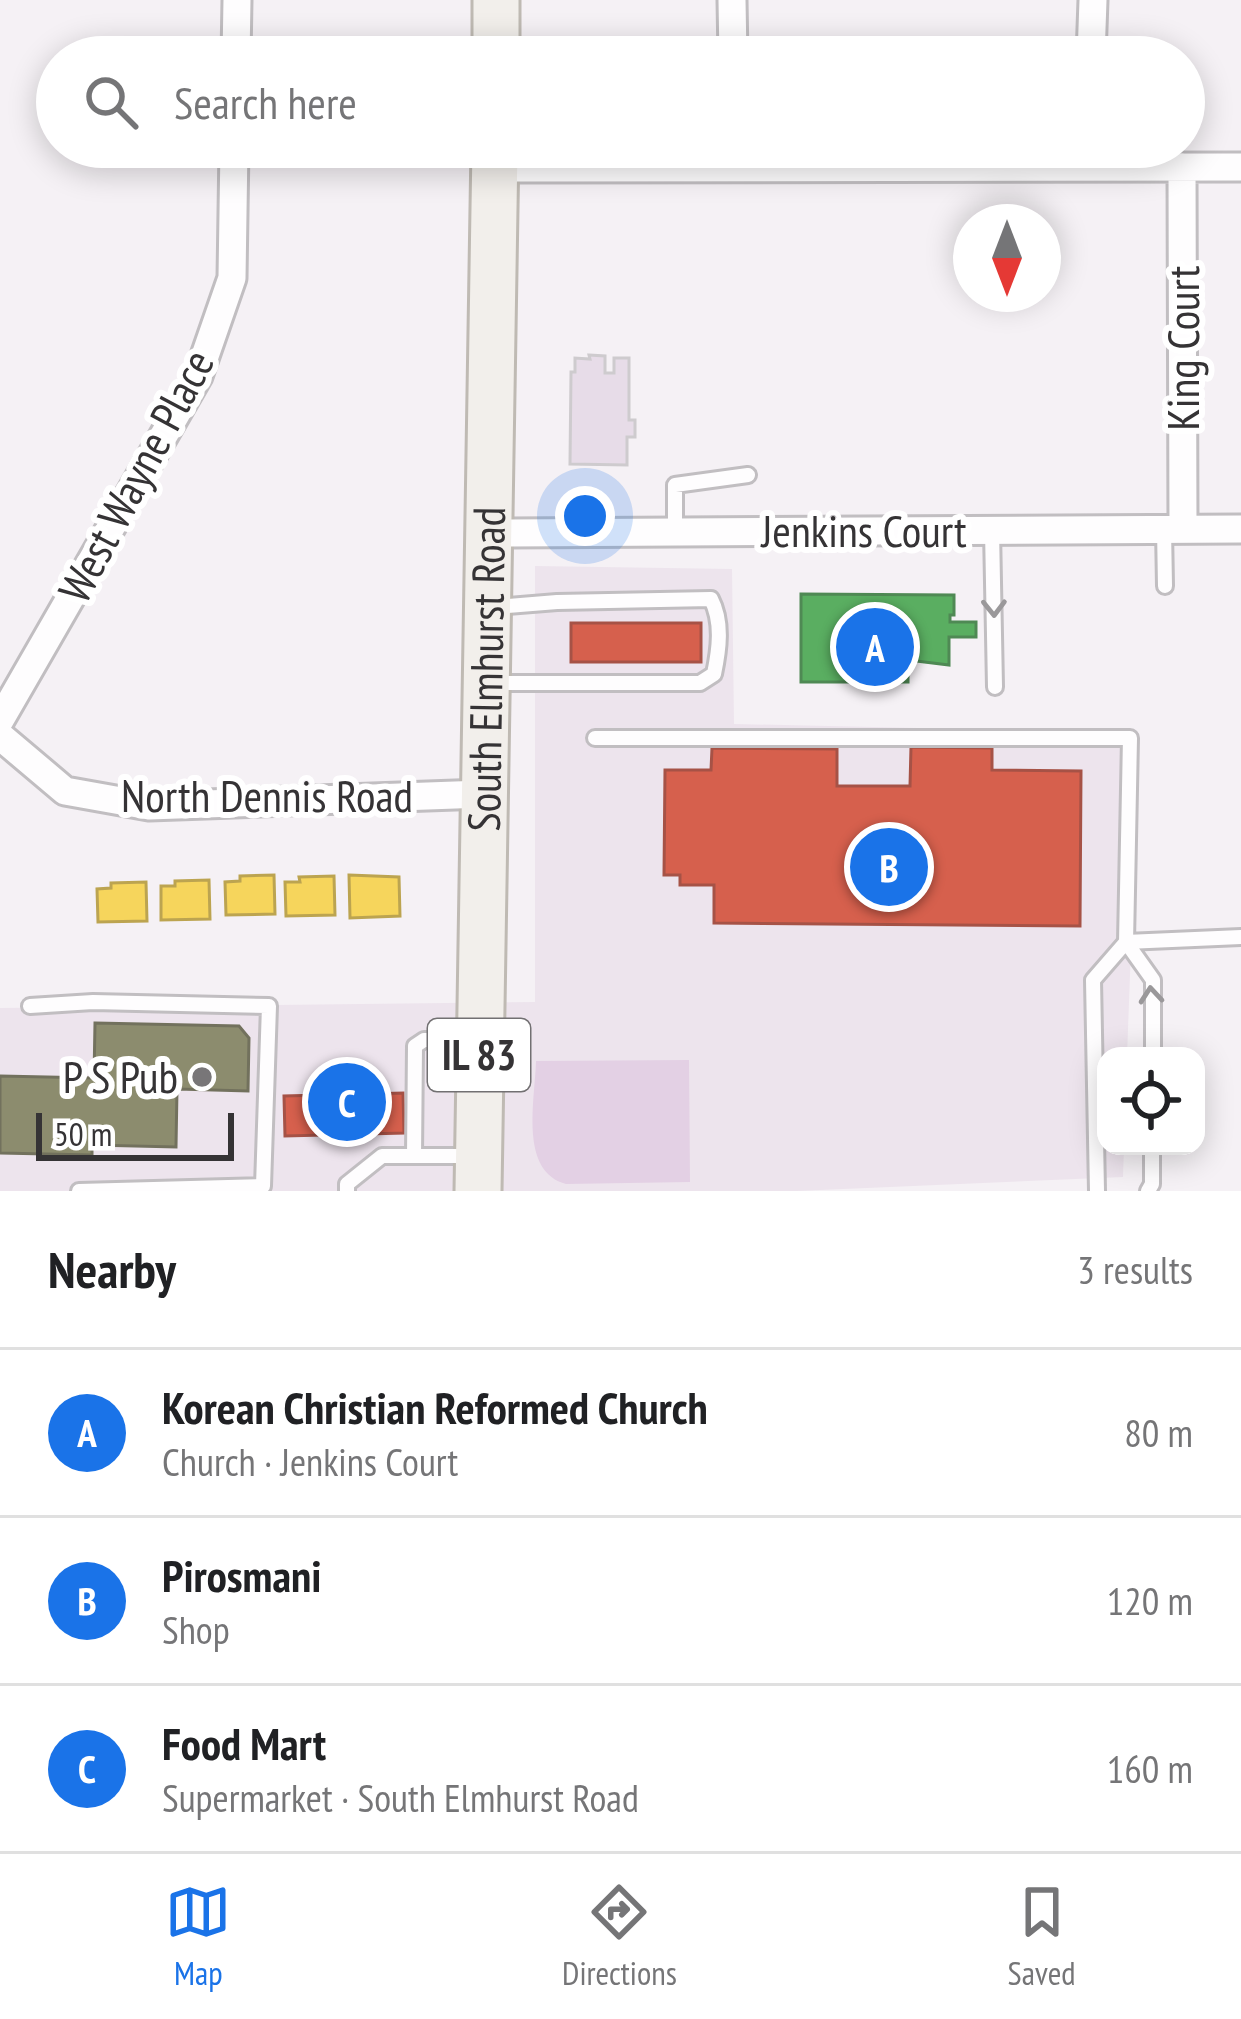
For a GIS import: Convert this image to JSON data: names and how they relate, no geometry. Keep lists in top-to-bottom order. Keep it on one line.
{"streets":{"main road":["South Elmhurst Road","IL 83"],"street":["King Court","West Wayne Place","Jenkins Court","North Dennis Road"]},"crossings":[["King Court","Jenkins Court"],["Jenkins Court","South Elmhurst Road"],["South Elmhurst Road","North Dennis Road"]],"places":["P S Pub"],"scale_bar":"50 m","north":"bottom","page":{"search":"Search here","pins":["A","B","C"],"scale":"50 m","heading":["Nearby","3 results"],"list":[{"mark":"A","name":"Korean Christian Reformed Church","note":"Church · Jenkins Court","value":"80 m"},{"mark":"B","name":"Pirosmani","note":"Shop","value":"120 m"},{"mark":"C","name":"Food Mart","note":"Supermarket · South Elmhurst Road","value":"160 m"}],"nav":["Map","Directions","Saved"]}}
